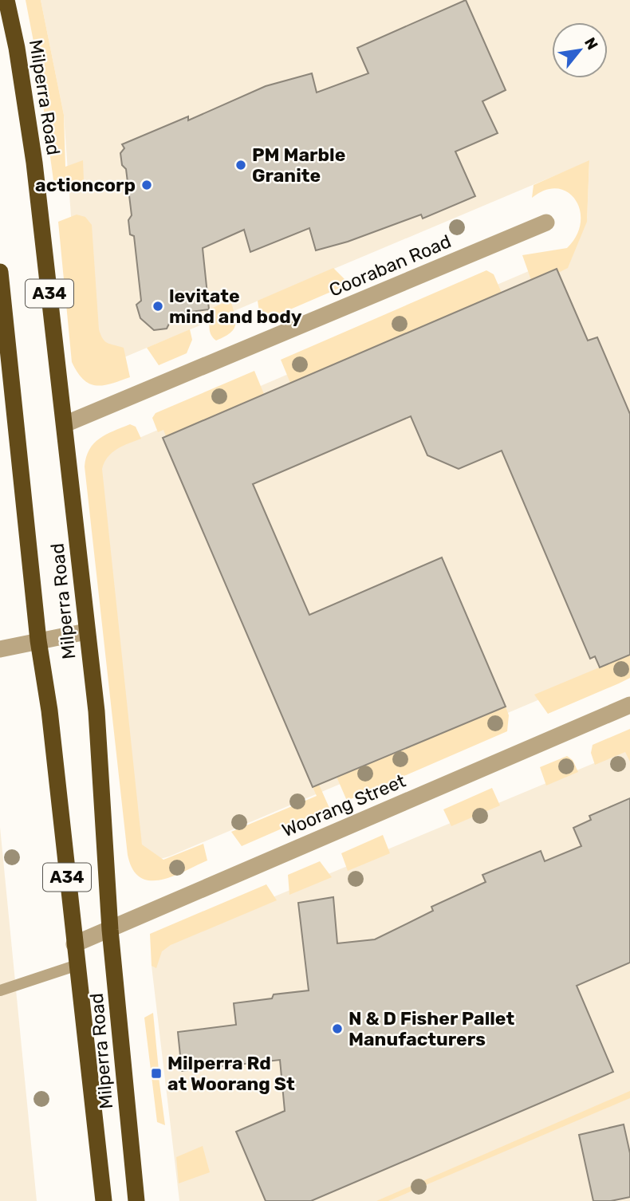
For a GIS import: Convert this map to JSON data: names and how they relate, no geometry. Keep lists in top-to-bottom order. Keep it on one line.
{"streets":{"highway":["Milperra Road","A34"],"street":["Cooraban Road","Woorang Street"]},"crossings":[["Milperra Road","Cooraban Road"],["Milperra Road","Woorang Street"]],"places":{"other":["PM Marble Granite","actioncorp","levitate mind and body","N & D Fisher Pallet Manufacturers"],"transit":["Milperra Rd at Woorang St"]},"north":"top right"}
